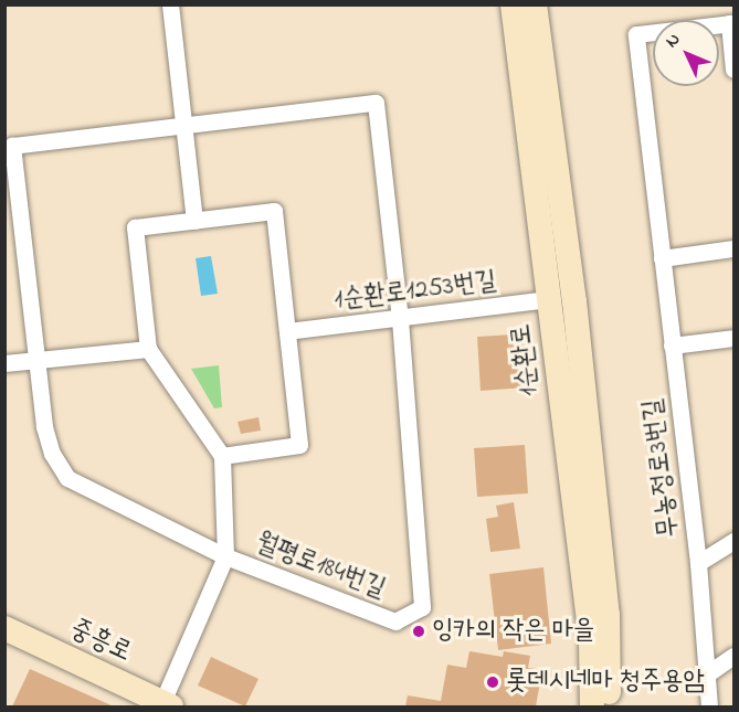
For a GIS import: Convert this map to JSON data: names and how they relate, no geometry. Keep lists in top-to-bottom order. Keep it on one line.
{"streets":{"street":["1순환로1253번길","1순환로","무농정로3번길","월평로184번길","중흥로"]},"crossings":[["1순환로1253번길","1순환로"],["1순환로1253번길","월평로184번길"]],"places":["잉카의 작은 마을","롯데시네마 청주용암"],"north":"top left"}
